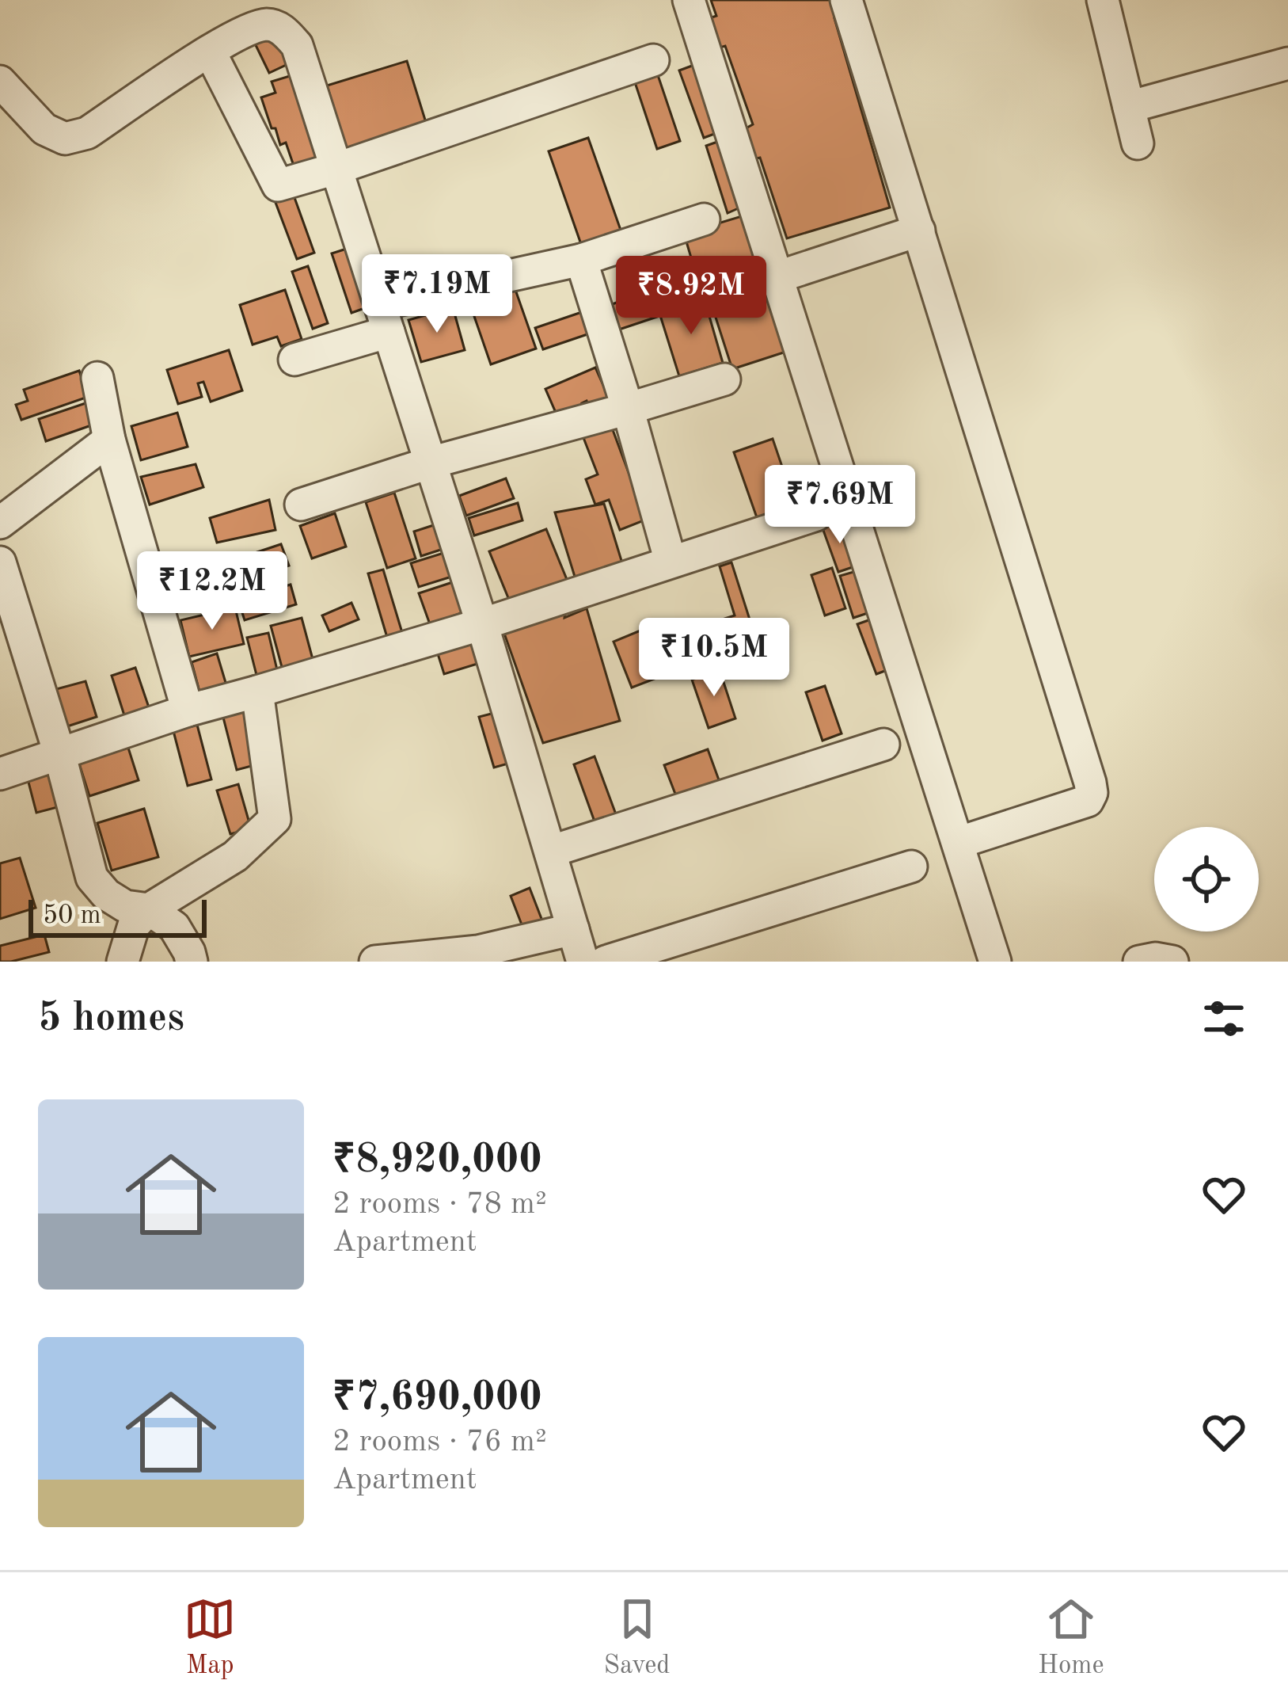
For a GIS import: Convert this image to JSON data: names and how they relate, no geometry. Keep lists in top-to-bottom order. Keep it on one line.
{"scale_bar":"50 m","page":{"price":["₹7.19M","₹8.92M","₹7.69M","₹12.2M","₹10.5M"],"scale":"50 m","heading":"5 homes","list":[{"name":"₹8,920,000","note":"2 rooms · 78 m² · Apartment"},{"name":"₹7,690,000","note":"2 rooms · 76 m² · Apartment"}],"tabs":["Map","Saved","Home"]}}
